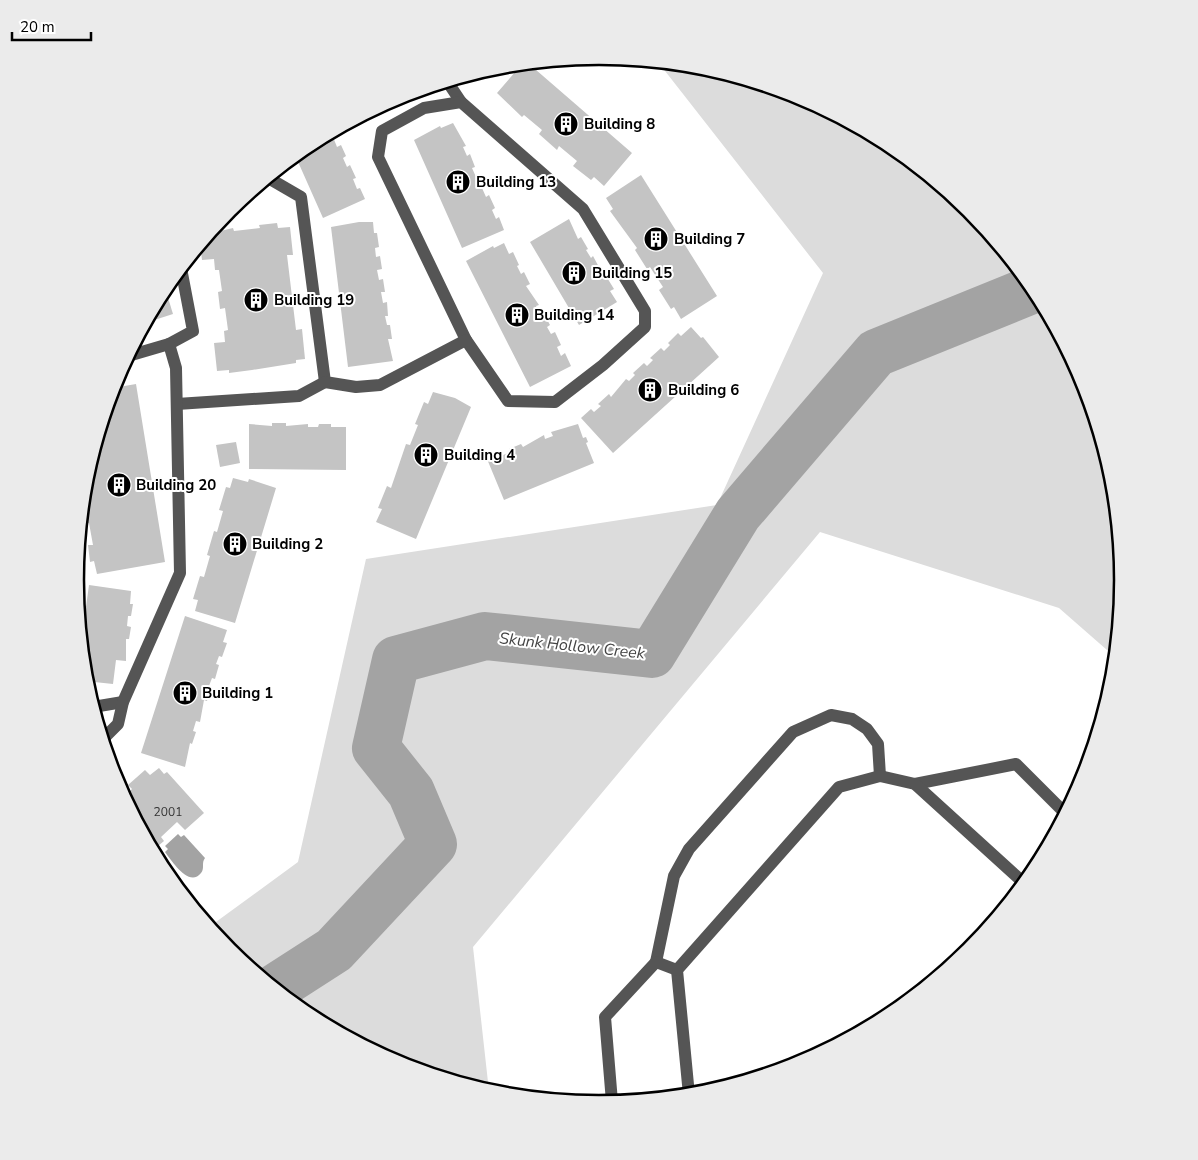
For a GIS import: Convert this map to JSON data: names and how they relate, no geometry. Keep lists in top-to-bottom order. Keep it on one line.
{"water":["Skunk Hollow Creek"],"places":{"building":["Building 8","Building 13","Building 7","Building 15","Building 19","Building 14","Building 6","Building 4","Building 20","Building 2","Building 1"]},"house_numbers":["2001"],"scale_bar":"20 m"}
